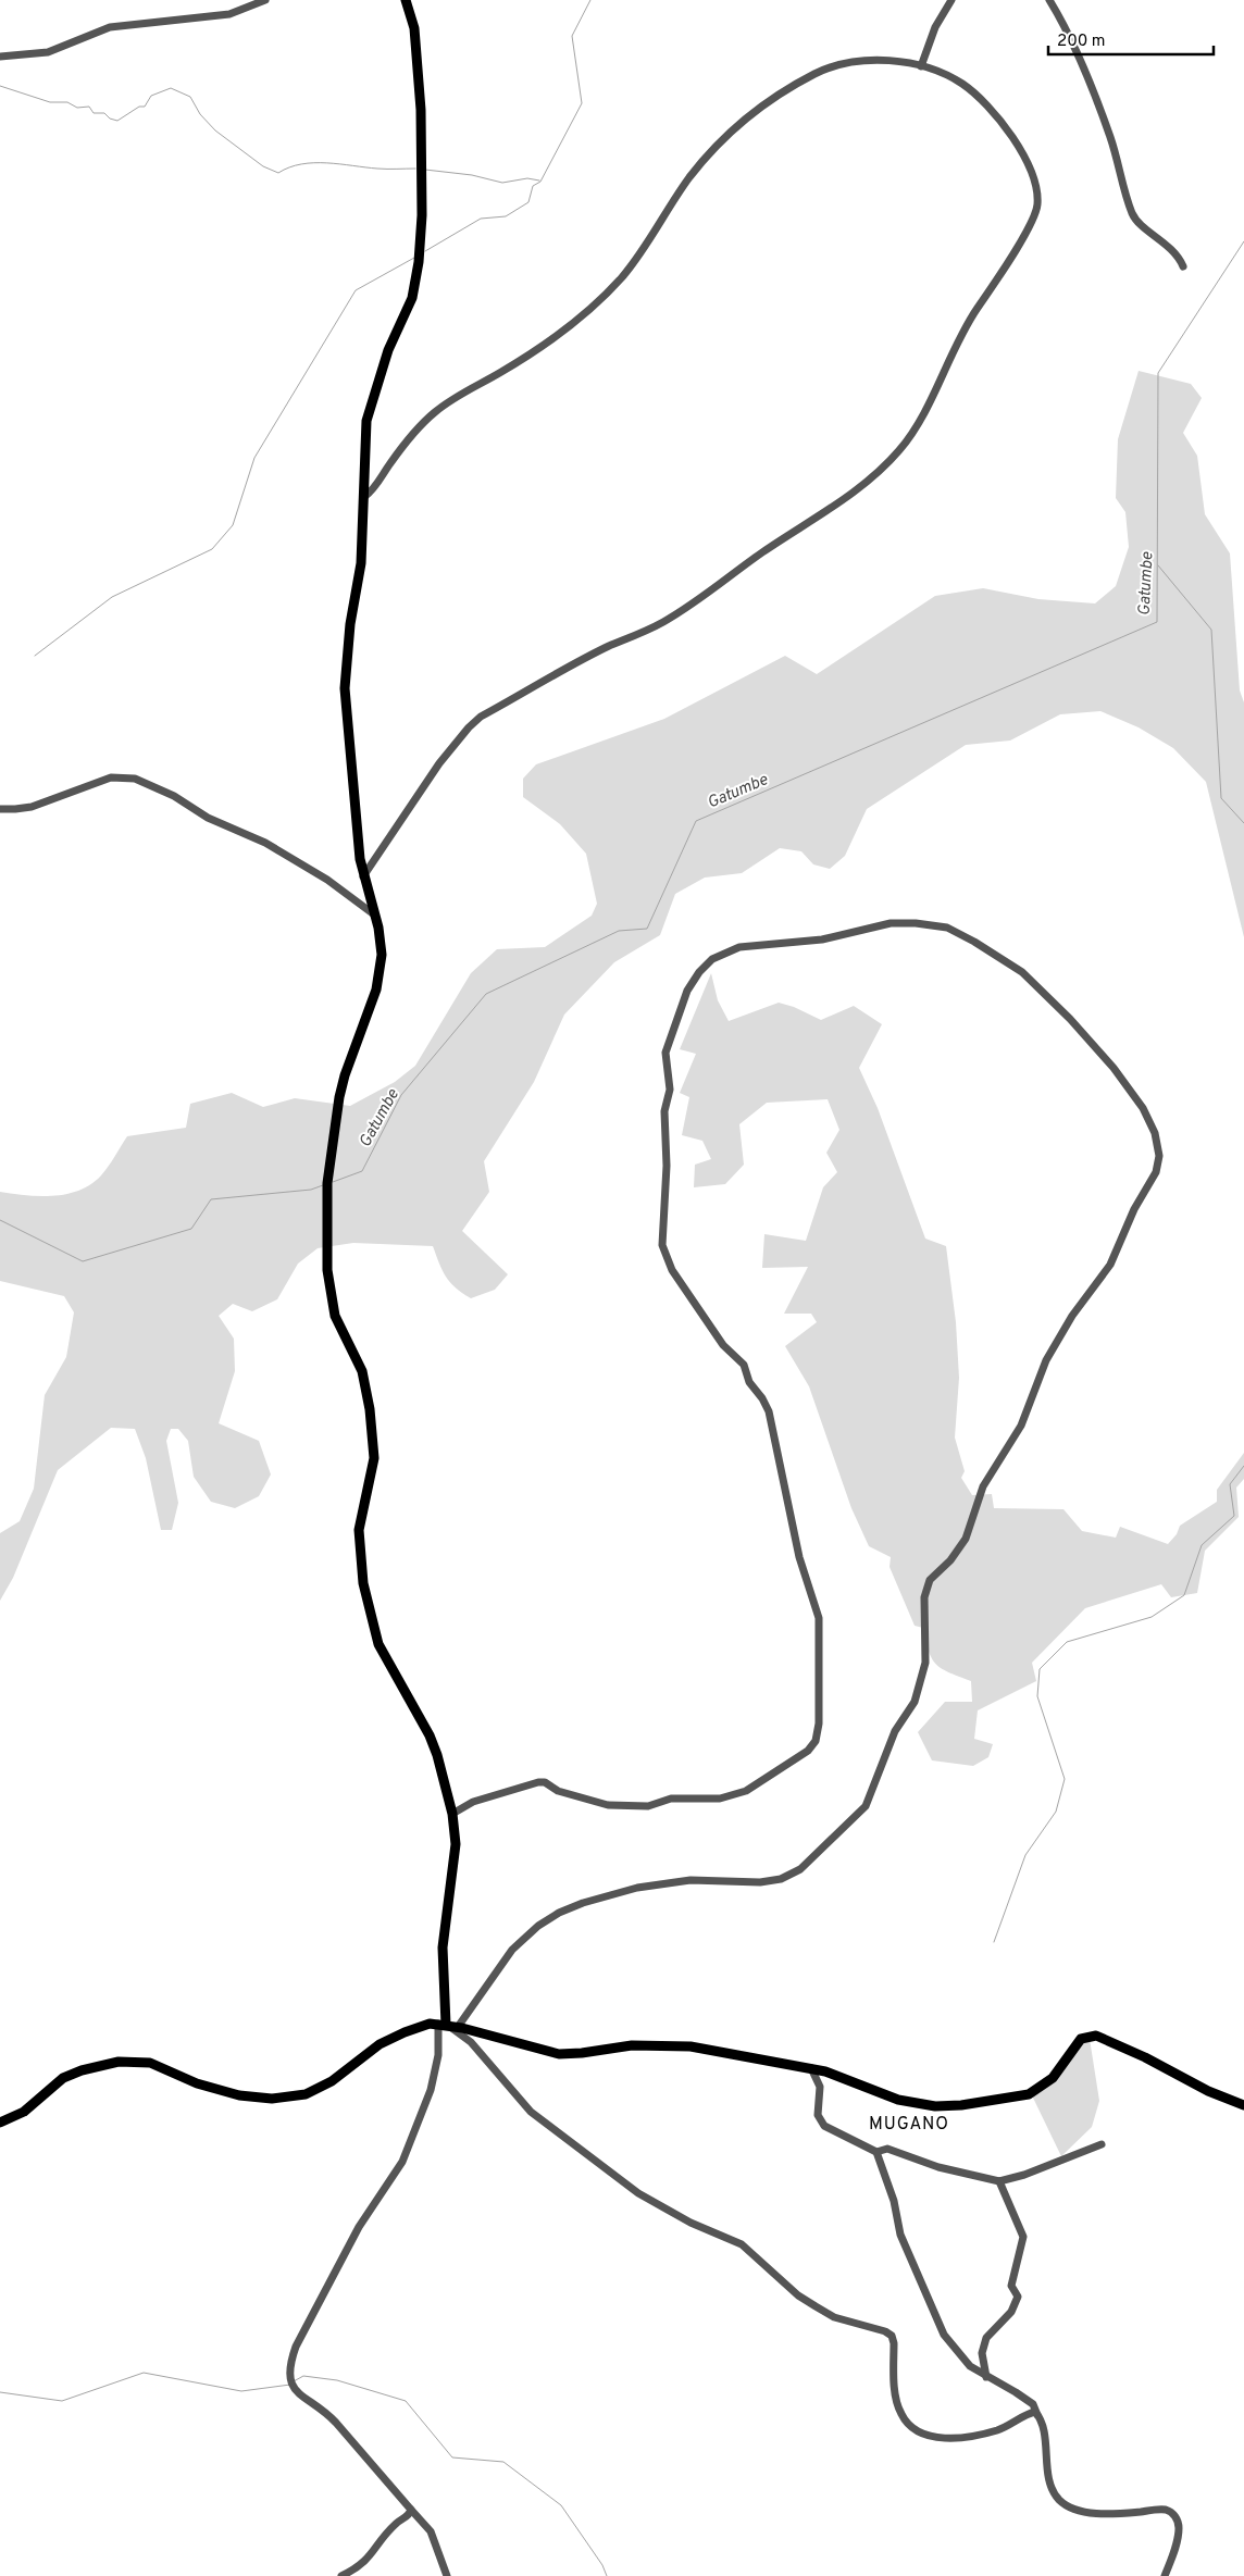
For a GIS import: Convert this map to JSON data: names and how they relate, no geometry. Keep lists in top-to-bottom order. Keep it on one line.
{"districts":["MUGANO"],"water":["Gatumbe"],"scale_bar":"200 m"}
